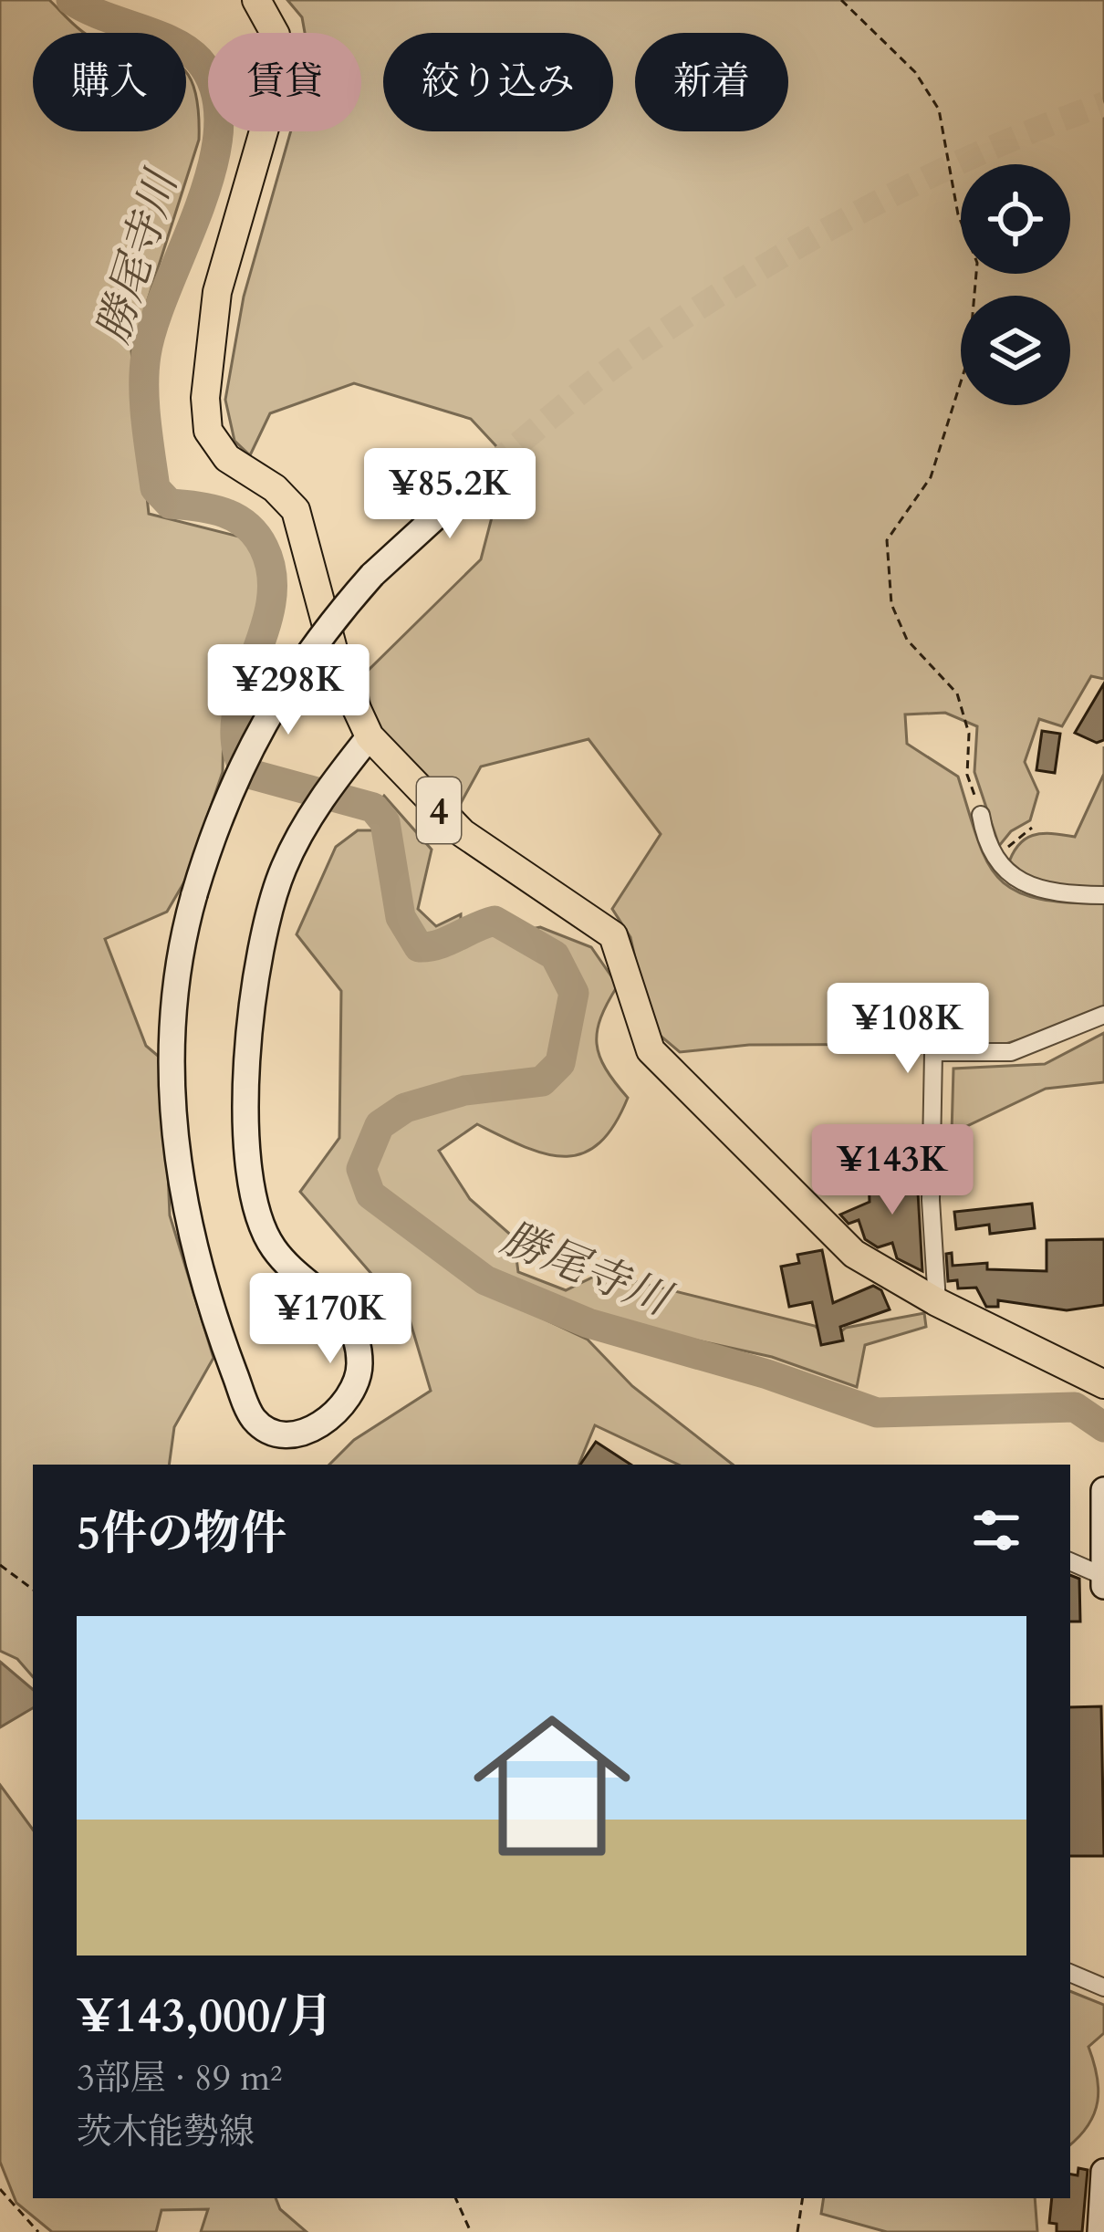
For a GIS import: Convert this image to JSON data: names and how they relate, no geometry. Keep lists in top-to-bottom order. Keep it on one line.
{"streets":{"main road":["4"]},"water":["勝尾寺川"],"page":{"chip":["購入","賃貸","絞り込み","新着"],"price":["¥85.2K","¥298K","¥108K","¥143K","¥170K"],"heading":"5件の物件","list":[{"name":"¥143,000/月","note":"3部屋 · 89 m² · 茨木能勢線"}]}}
